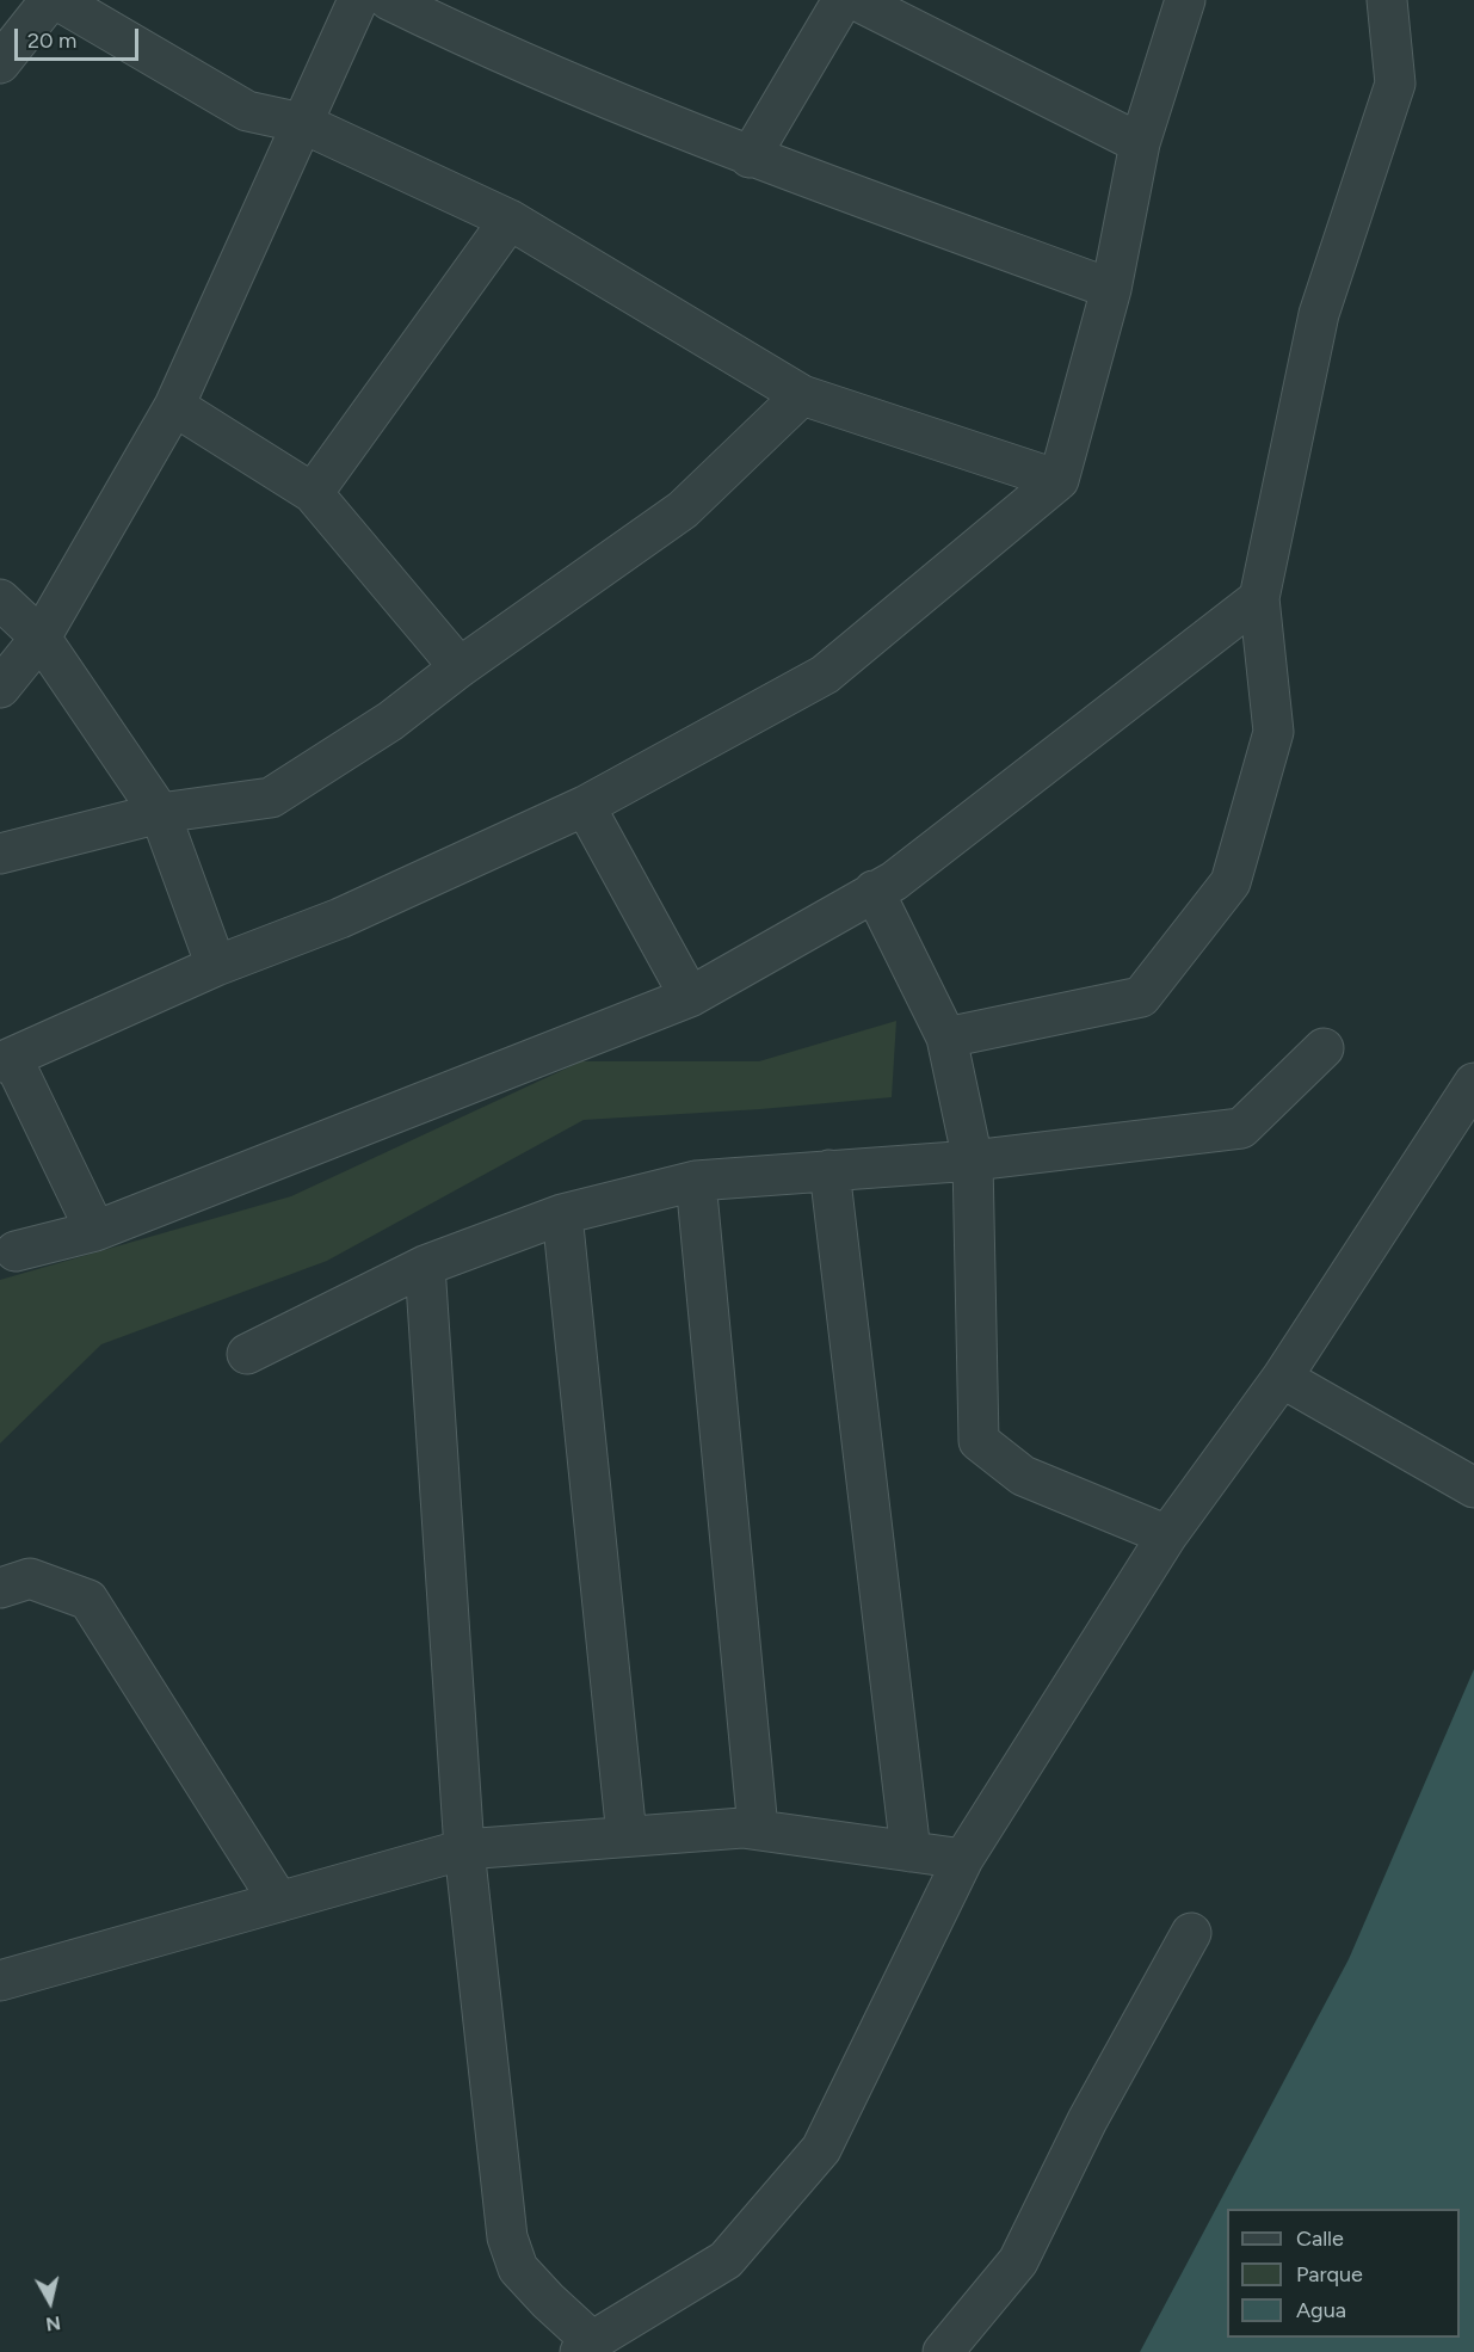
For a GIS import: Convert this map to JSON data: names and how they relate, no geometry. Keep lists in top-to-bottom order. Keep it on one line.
{"legend":["Calle","Parque","Agua"],"scale_bar":"20 m","north":"bottom"}
